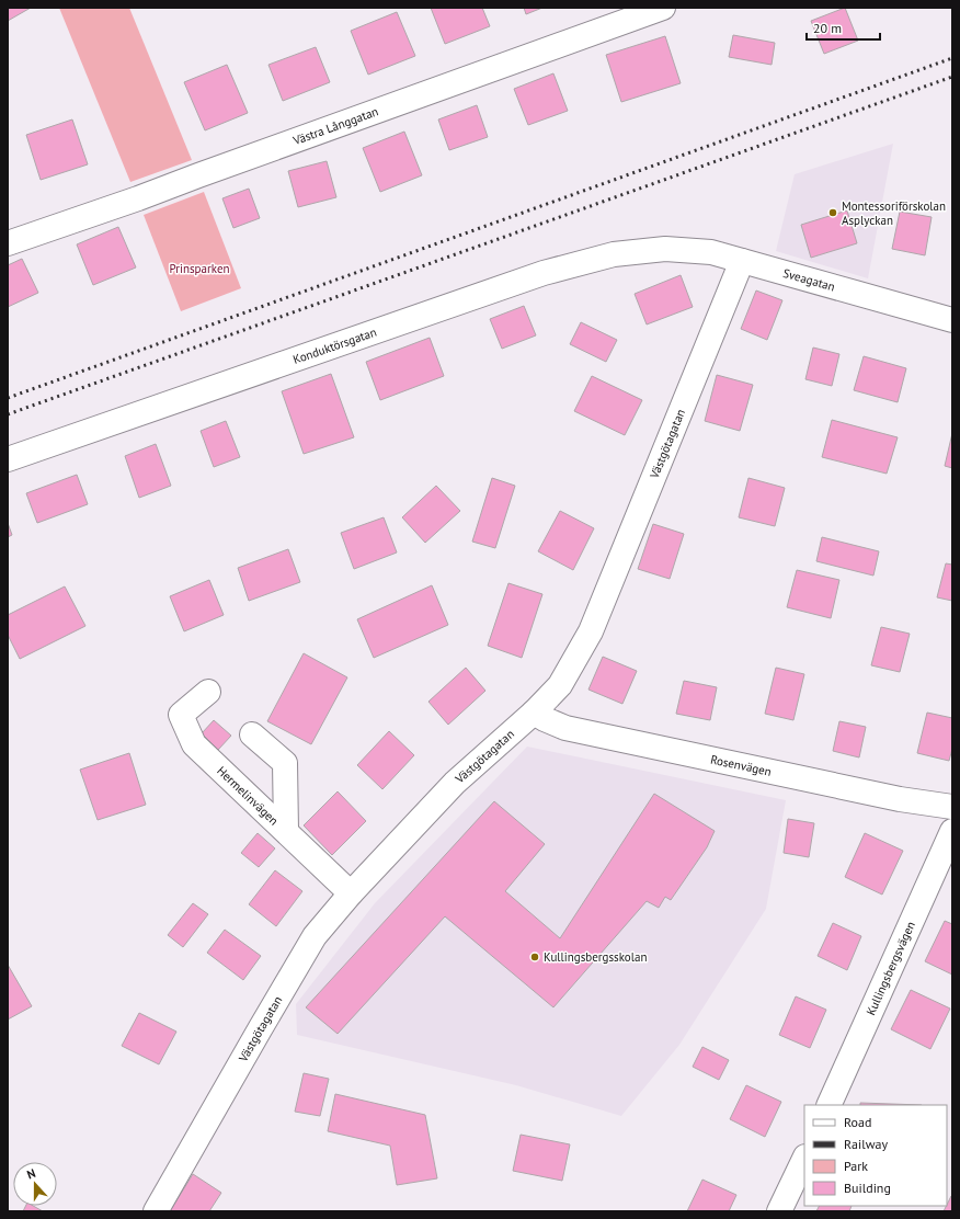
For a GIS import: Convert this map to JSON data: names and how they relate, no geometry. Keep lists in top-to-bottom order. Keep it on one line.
{"streets":{"street":["Västra Långgatan","Sveagatan","Konduktörsgatan","Västgötagatan","Rosenvägen","Hermelinvägen","Kullingsbergsvägen"]},"crossings":[["Sveagatan","Konduktörsgatan"],["Sveagatan","Västgötagatan"],["Västgötagatan","Rosenvägen"],["Västgötagatan","Hermelinvägen"]],"parks":["Prinsparken"],"places":["Montessoriförskolan Asplyckan","Kullingsbergsskolan"],"legend":["Road","Railway","Park","Building"],"scale_bar":"20 m","north":"top"}
